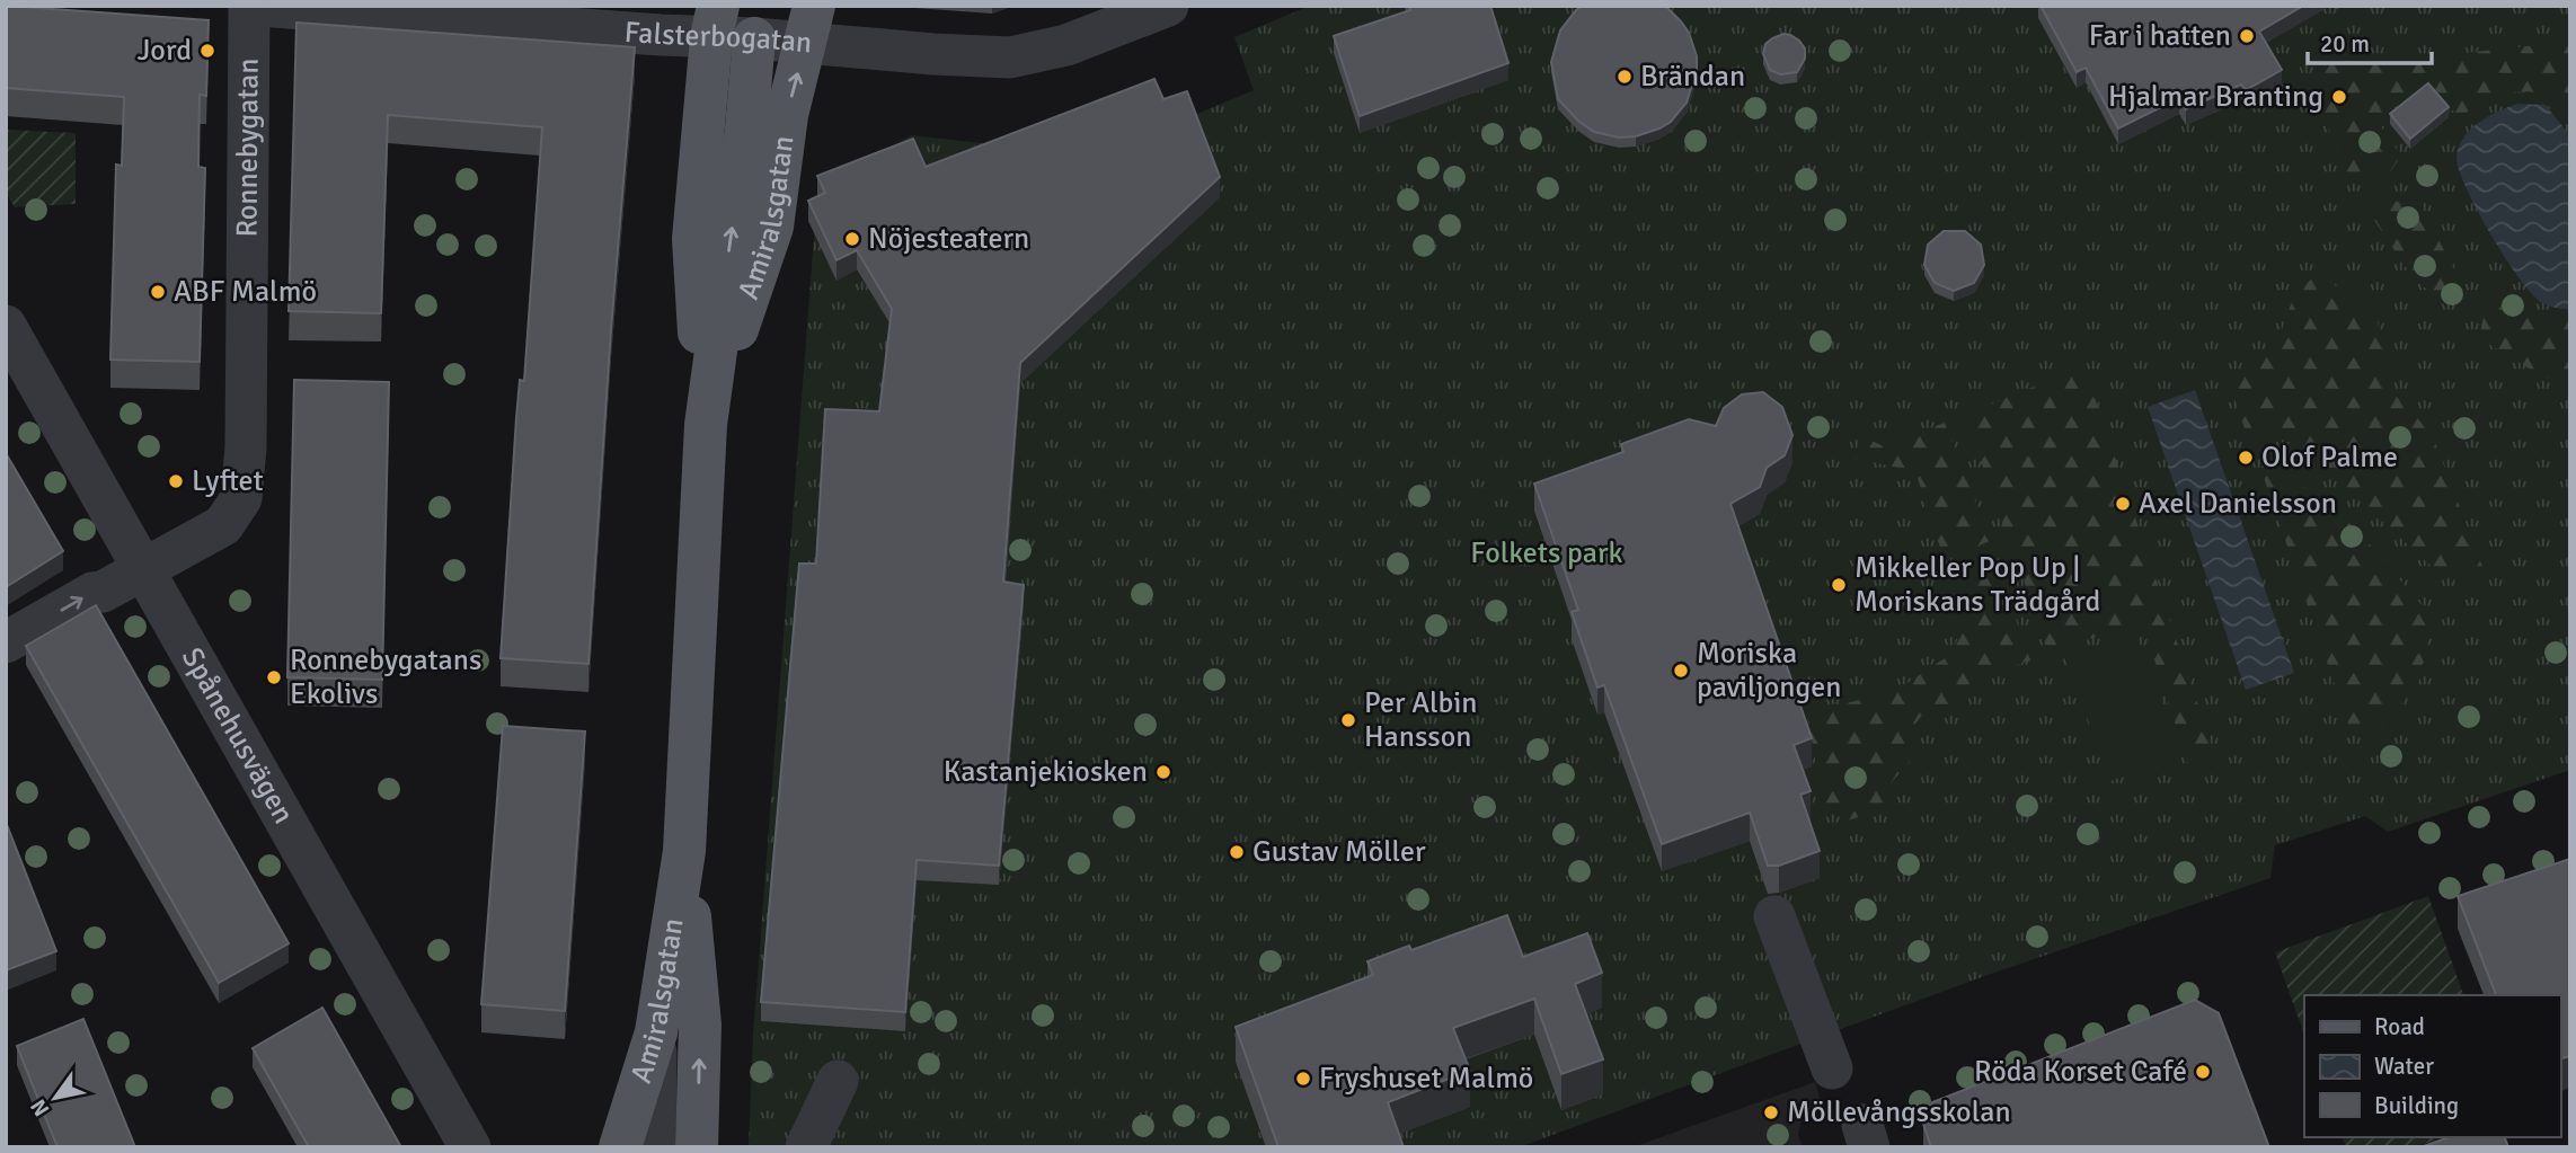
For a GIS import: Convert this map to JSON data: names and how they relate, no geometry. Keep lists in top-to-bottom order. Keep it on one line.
{"streets":{"main road":["Amiralsgatan"],"street":["Falsterbogatan","Ronnebygatan","Spånehusvägen"]},"crossings":[["Falsterbogatan","Amiralsgatan"],["Ronnebygatan","Spånehusvägen"]],"parks":["Folkets park"],"places":["Far i hatten","Jord","Brändan","Hjalmar Branting","Nöjesteatern","ABF Malmö","Olof Palme","Lyftet","Axel Danielsson","Mikkeller Pop Up | Moriskans Trädgård","Moriska paviljongen","Ronnebygatans Ekolivs","Per Albin Hansson","Kastanjekiosken","Gustav Möller","Röda Korset Café","Fryshuset Malmö","Möllevångsskolan"],"legend":["Road","Water","Building"],"scale_bar":"20 m","north":"bottom left"}
